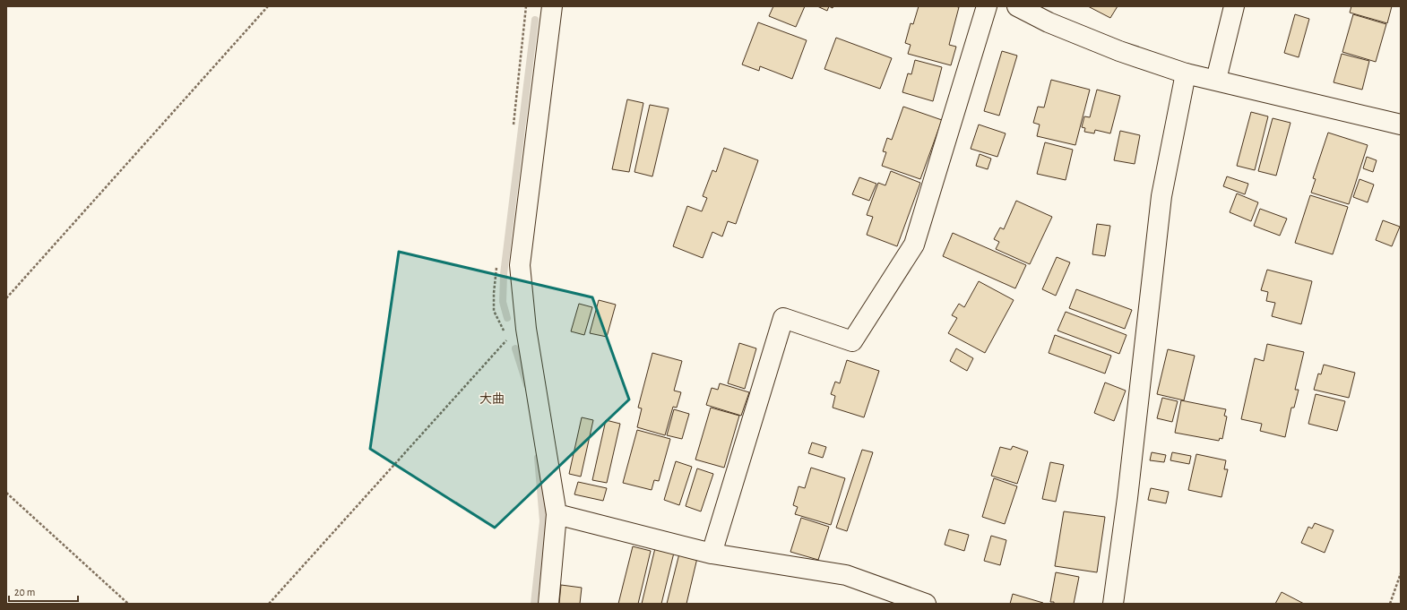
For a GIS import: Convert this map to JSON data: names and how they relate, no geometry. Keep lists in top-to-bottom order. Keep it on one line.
{"districts":["大曲"],"scale_bar":"20 m"}
